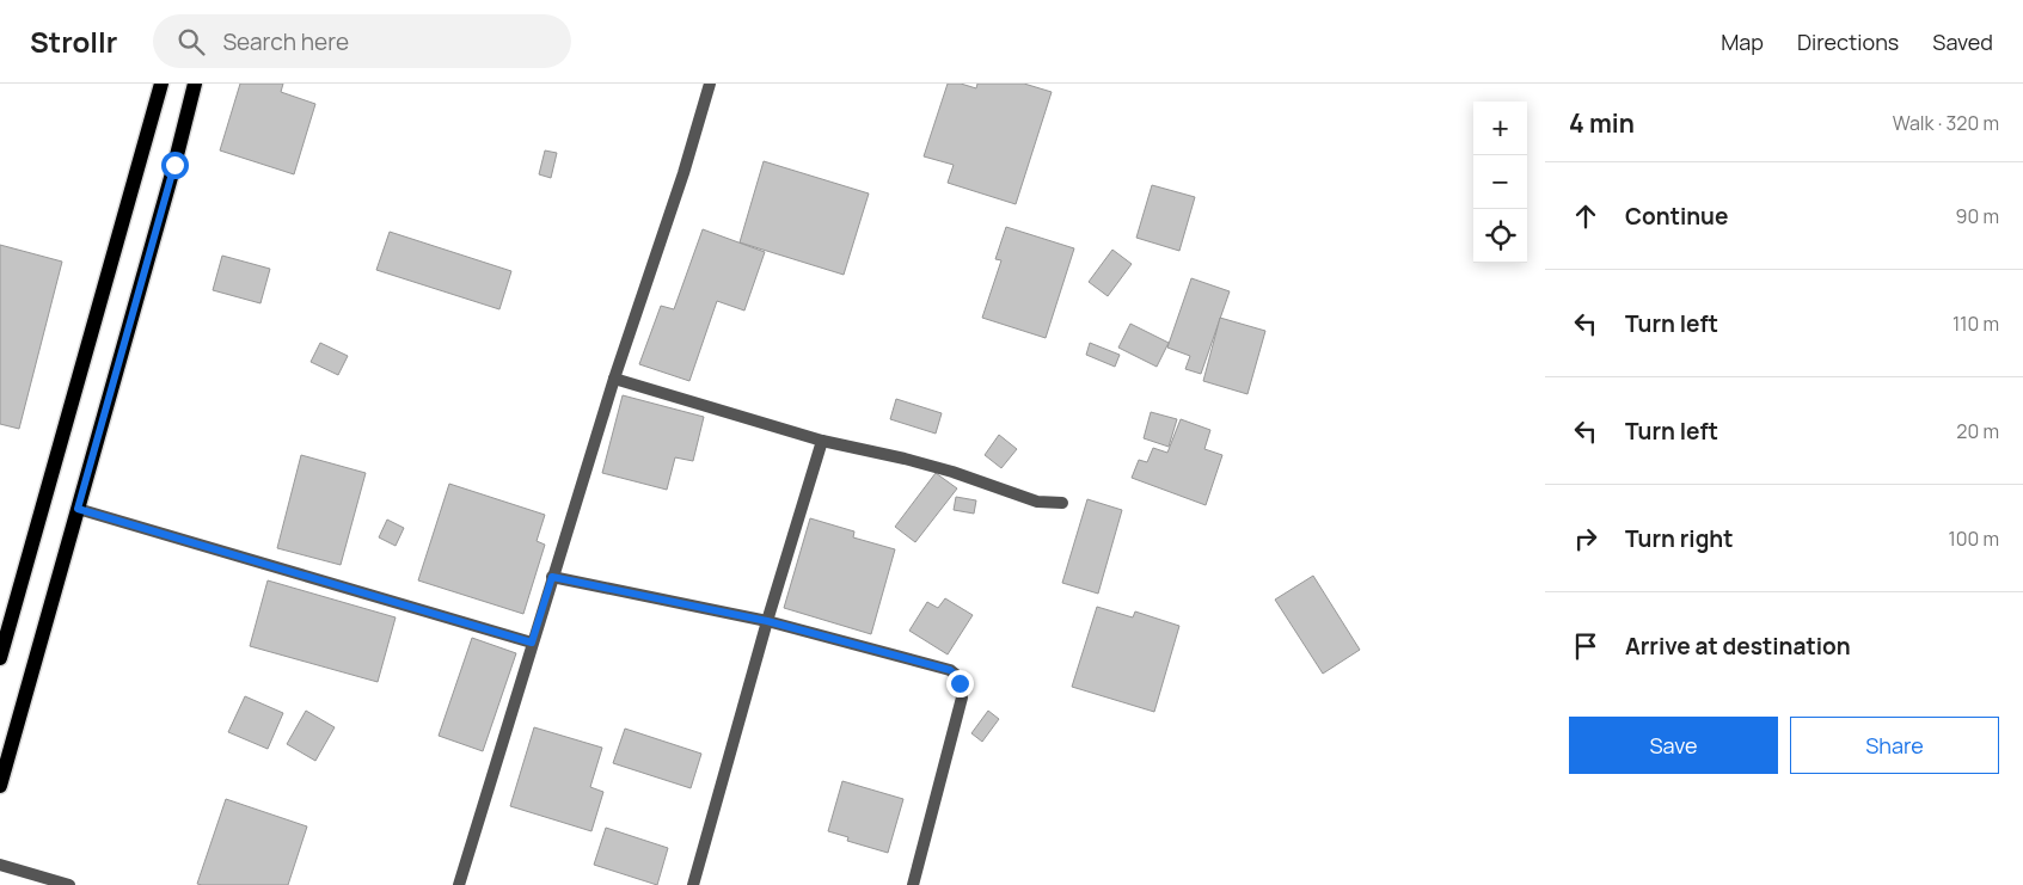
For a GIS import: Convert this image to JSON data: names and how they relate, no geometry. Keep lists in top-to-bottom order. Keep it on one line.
{"page":{"header":"Strollr","search":"Search here","nav":["Map","Directions","Saved"],"heading":["4 min","Walk · 320 m"],"map_buttons":["+","−"],"list":[["Continue","90 m"],["Turn left","110 m"],["Turn left","20 m"],["Turn right","100 m"],"Arrive at destination"],"buttons":["Save","Share"]}}
